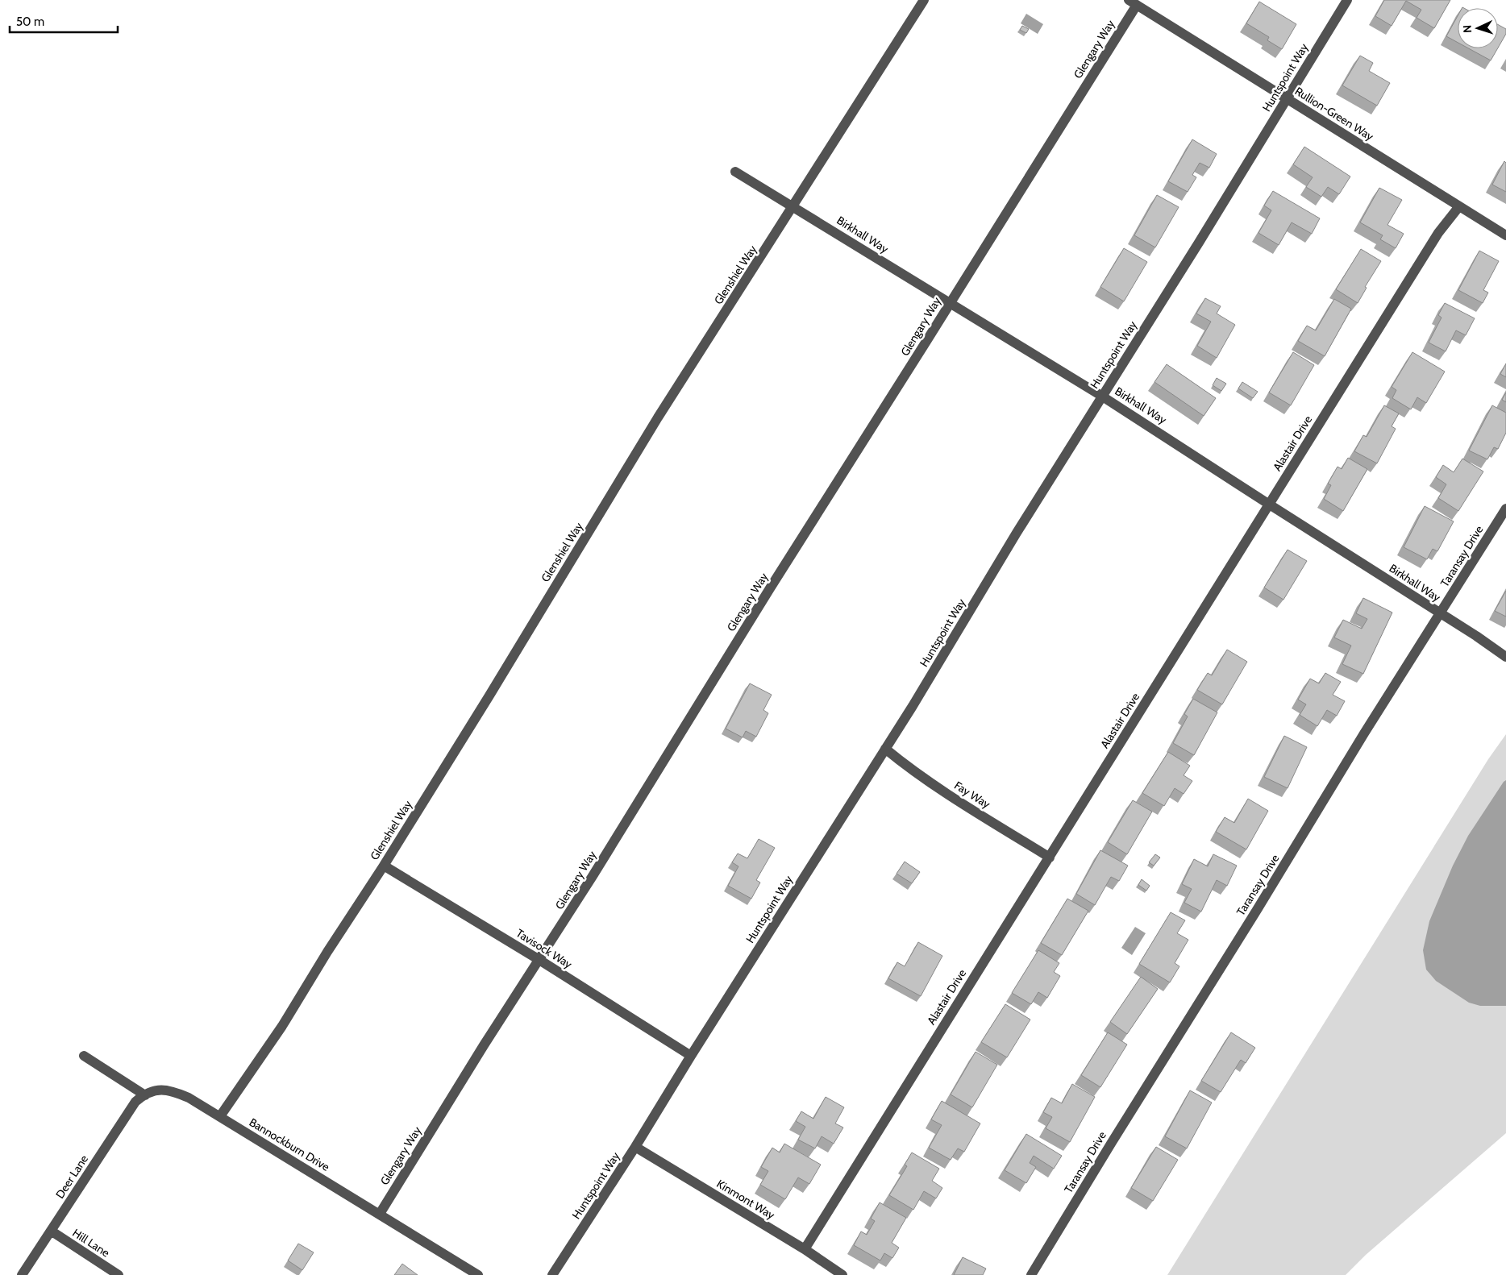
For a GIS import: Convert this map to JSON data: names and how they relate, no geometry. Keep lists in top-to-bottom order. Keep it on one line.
{"streets":{"street":["Glengary Way","Huntspoint Way","Rullion-Green Way","Birkhall Way","Glenshiel Way","Alastair Drive","Taransay Drive","Fay Way","Tavisock Way","Bannockburn Drive","Deer Lane","Kinmont Way","Hill Lane"]},"crossings":[["Glengary Way","Rullion-Green Way"],["Glengary Way","Birkhall Way"],["Glengary Way","Tavisock Way"],["Glengary Way","Bannockburn Drive"],["Huntspoint Way","Rullion-Green Way"],["Huntspoint Way","Birkhall Way"],["Huntspoint Way","Fay Way"],["Huntspoint Way","Tavisock Way"],["Huntspoint Way","Kinmont Way"],["Rullion-Green Way","Alastair Drive"],["Birkhall Way","Glenshiel Way"],["Birkhall Way","Alastair Drive"],["Birkhall Way","Taransay Drive"],["Glenshiel Way","Tavisock Way"],["Glenshiel Way","Bannockburn Drive"],["Alastair Drive","Fay Way"],["Alastair Drive","Kinmont Way"],["Bannockburn Drive","Deer Lane"],["Deer Lane","Hill Lane"]],"scale_bar":"50 m","north":"left"}
